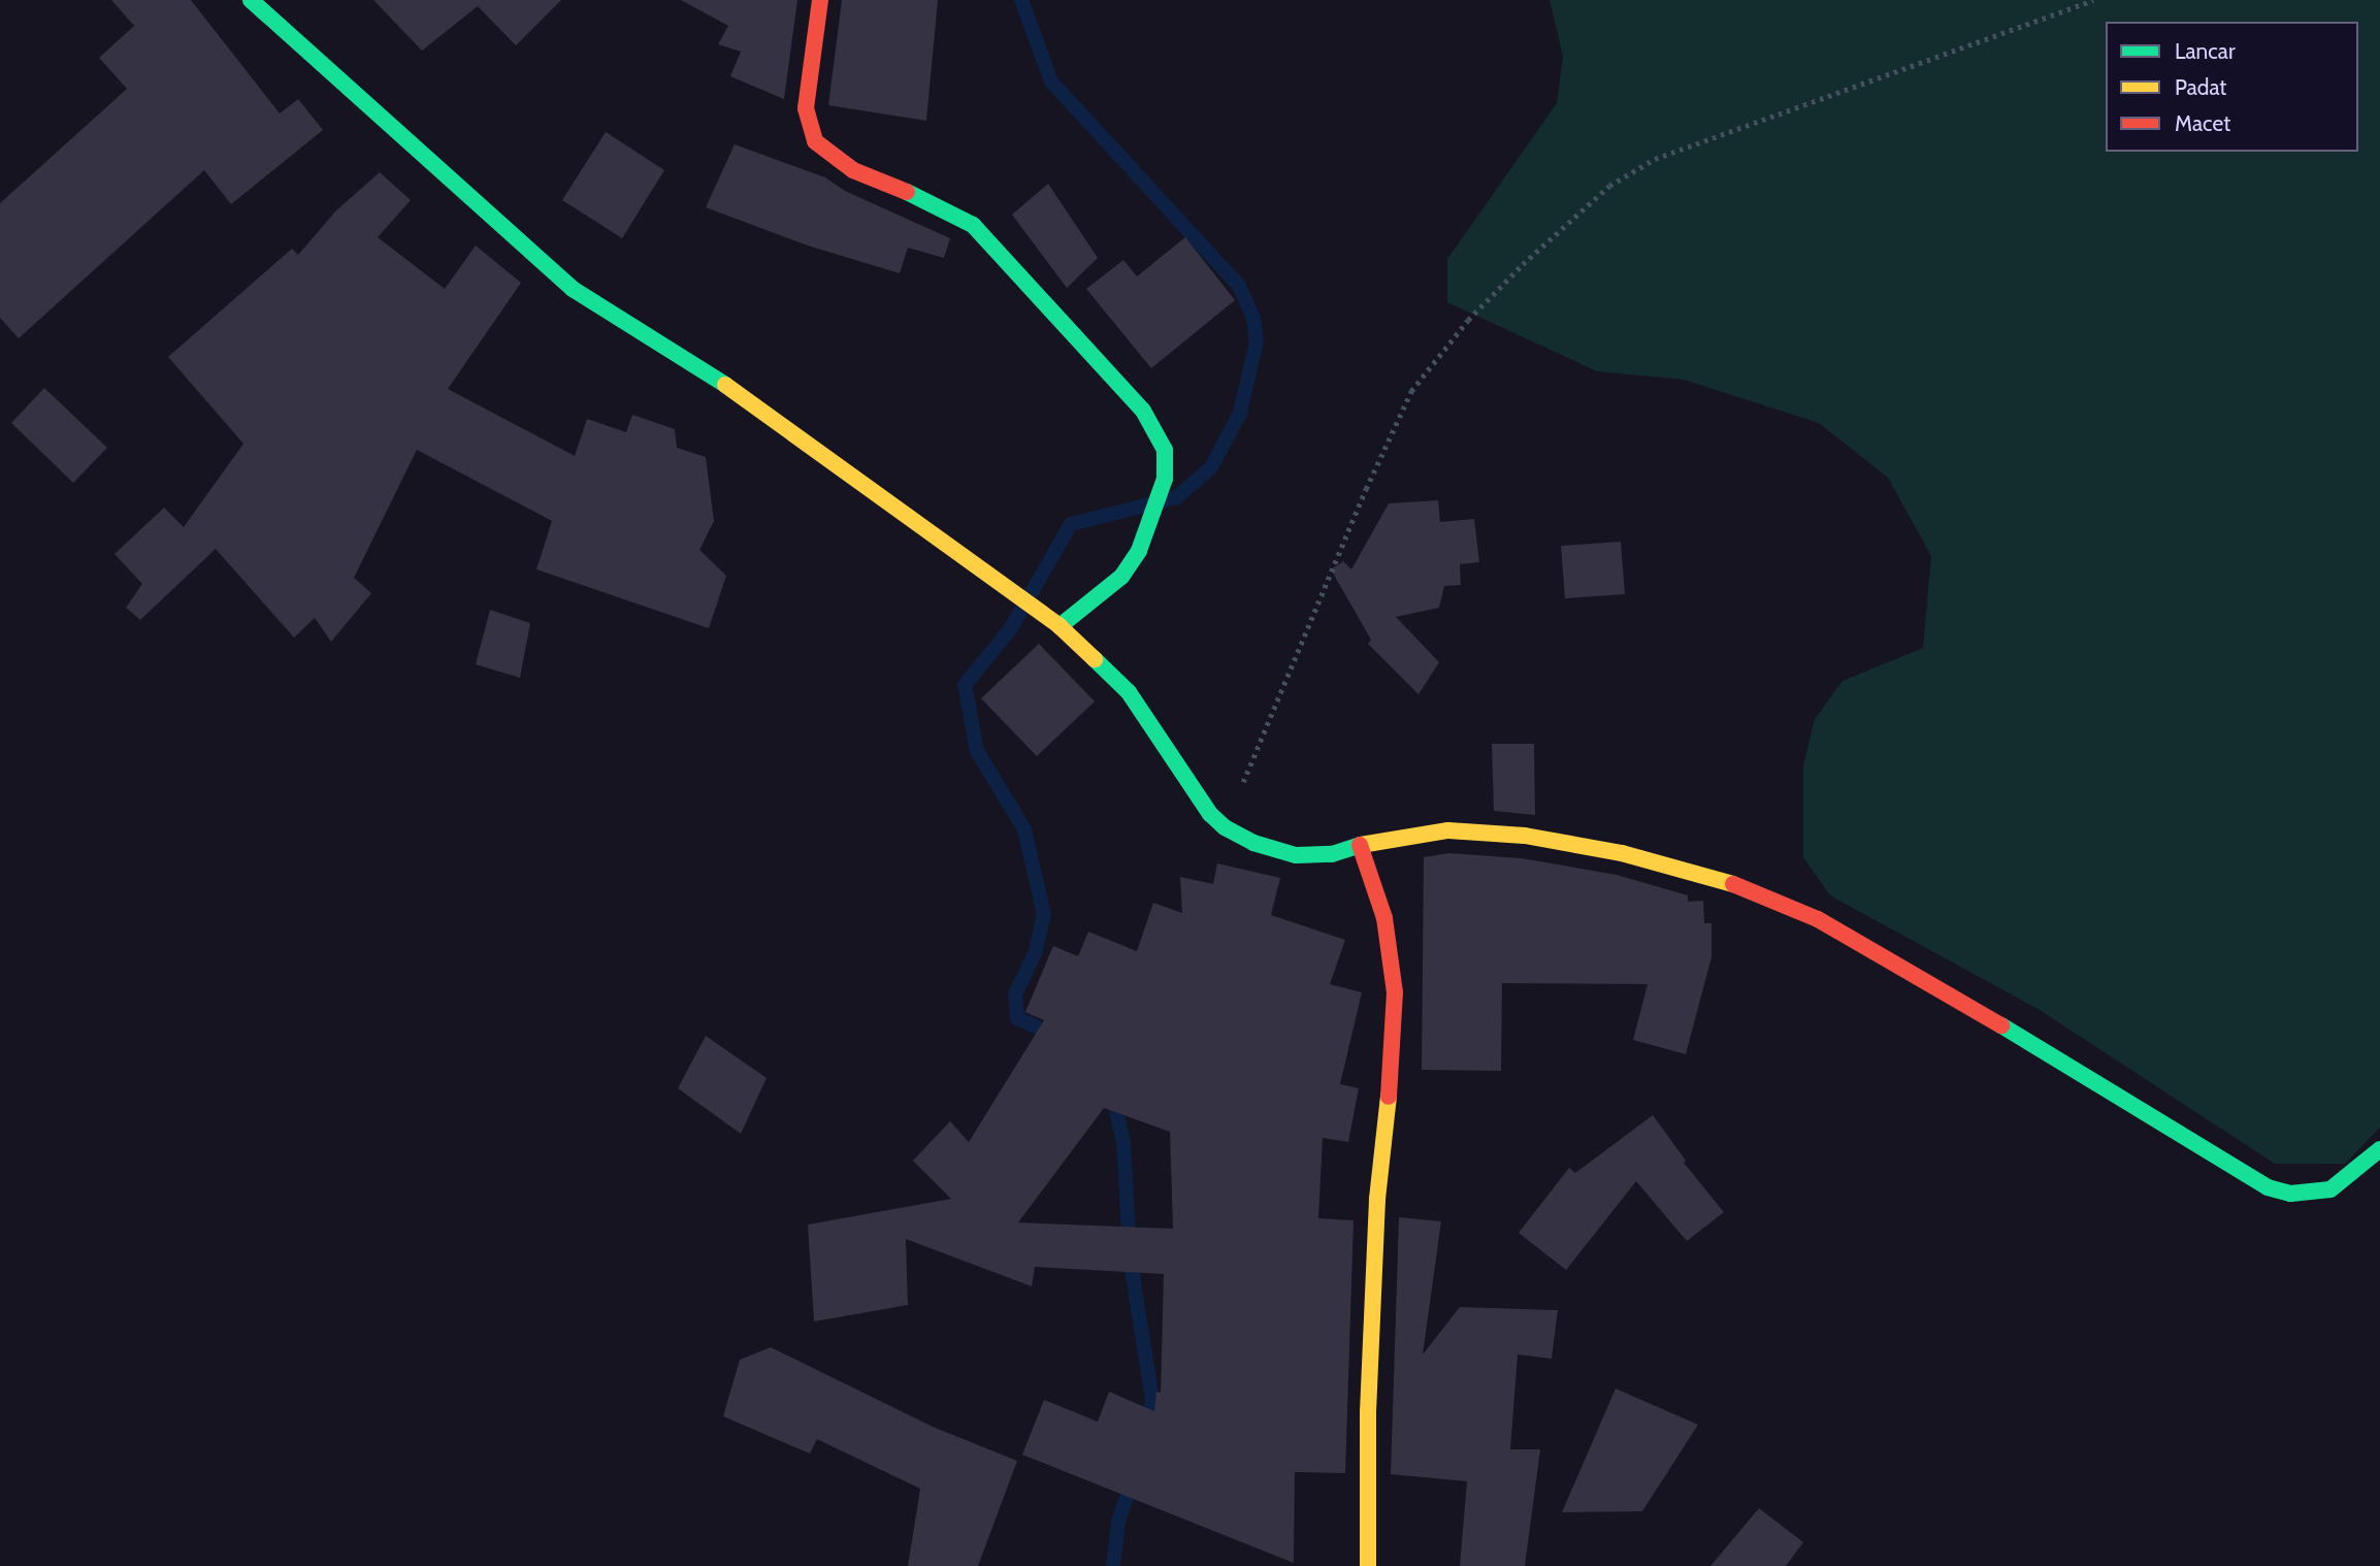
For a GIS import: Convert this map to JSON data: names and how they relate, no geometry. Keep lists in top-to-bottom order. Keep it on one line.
{"legend":["Lancar","Padat","Macet"]}
